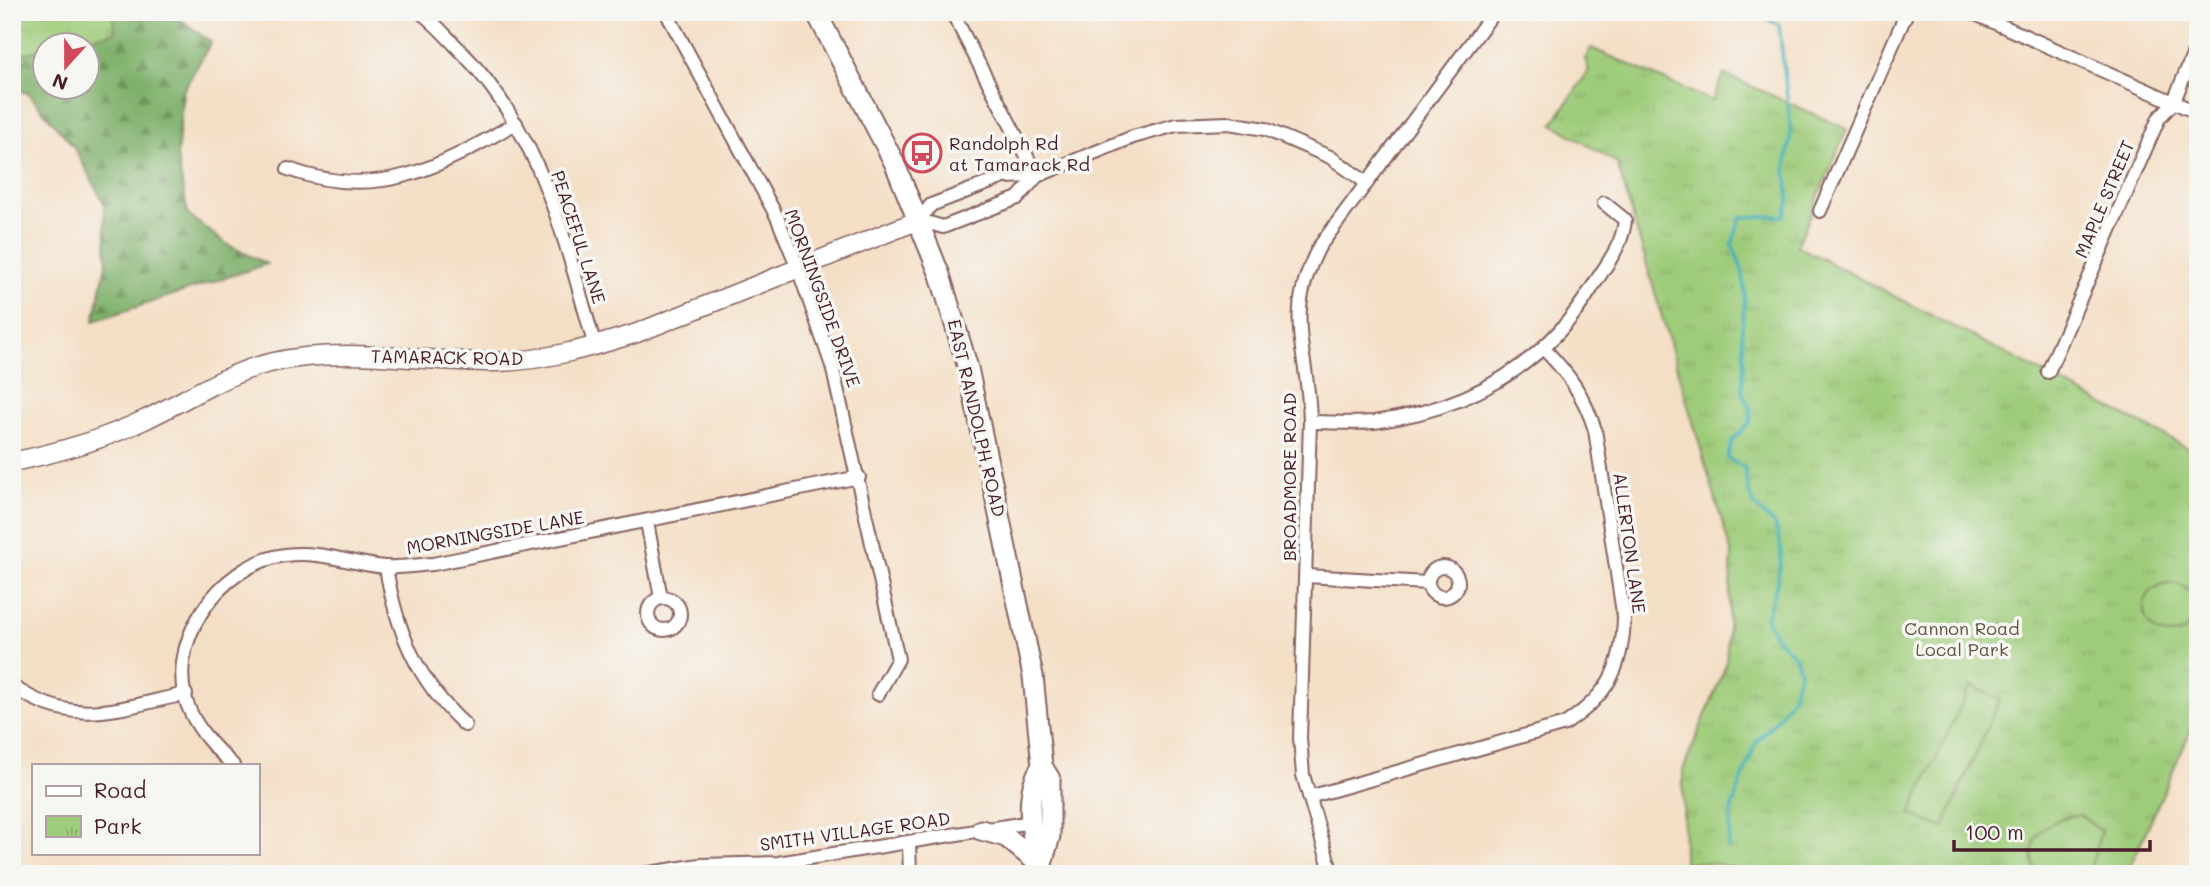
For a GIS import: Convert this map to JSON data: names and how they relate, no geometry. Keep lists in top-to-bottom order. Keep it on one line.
{"streets":{"main road":["EAST RANDOLPH ROAD"],"street":["MAPLE STREET","PEACEFUL LANE","MORNINGSIDE DRIVE","TAMARACK ROAD","BROADMORE ROAD","MORNINGSIDE LANE","ALLERTON LANE","SMITH VILLAGE ROAD"]},"crossings":[["PEACEFUL LANE","TAMARACK ROAD"],["MORNINGSIDE DRIVE","TAMARACK ROAD"],["MORNINGSIDE DRIVE","MORNINGSIDE LANE"],["TAMARACK ROAD","EAST RANDOLPH ROAD"],["TAMARACK ROAD","BROADMORE ROAD"],["EAST RANDOLPH ROAD","SMITH VILLAGE ROAD"],["BROADMORE ROAD","ALLERTON LANE"]],"parks":["Cannon Road Local Park"],"places":{"bus stop":["Randolph Rd at Tamarack Rd"]},"legend":["Road","Park"],"scale_bar":"100 m","north":"bottom"}
